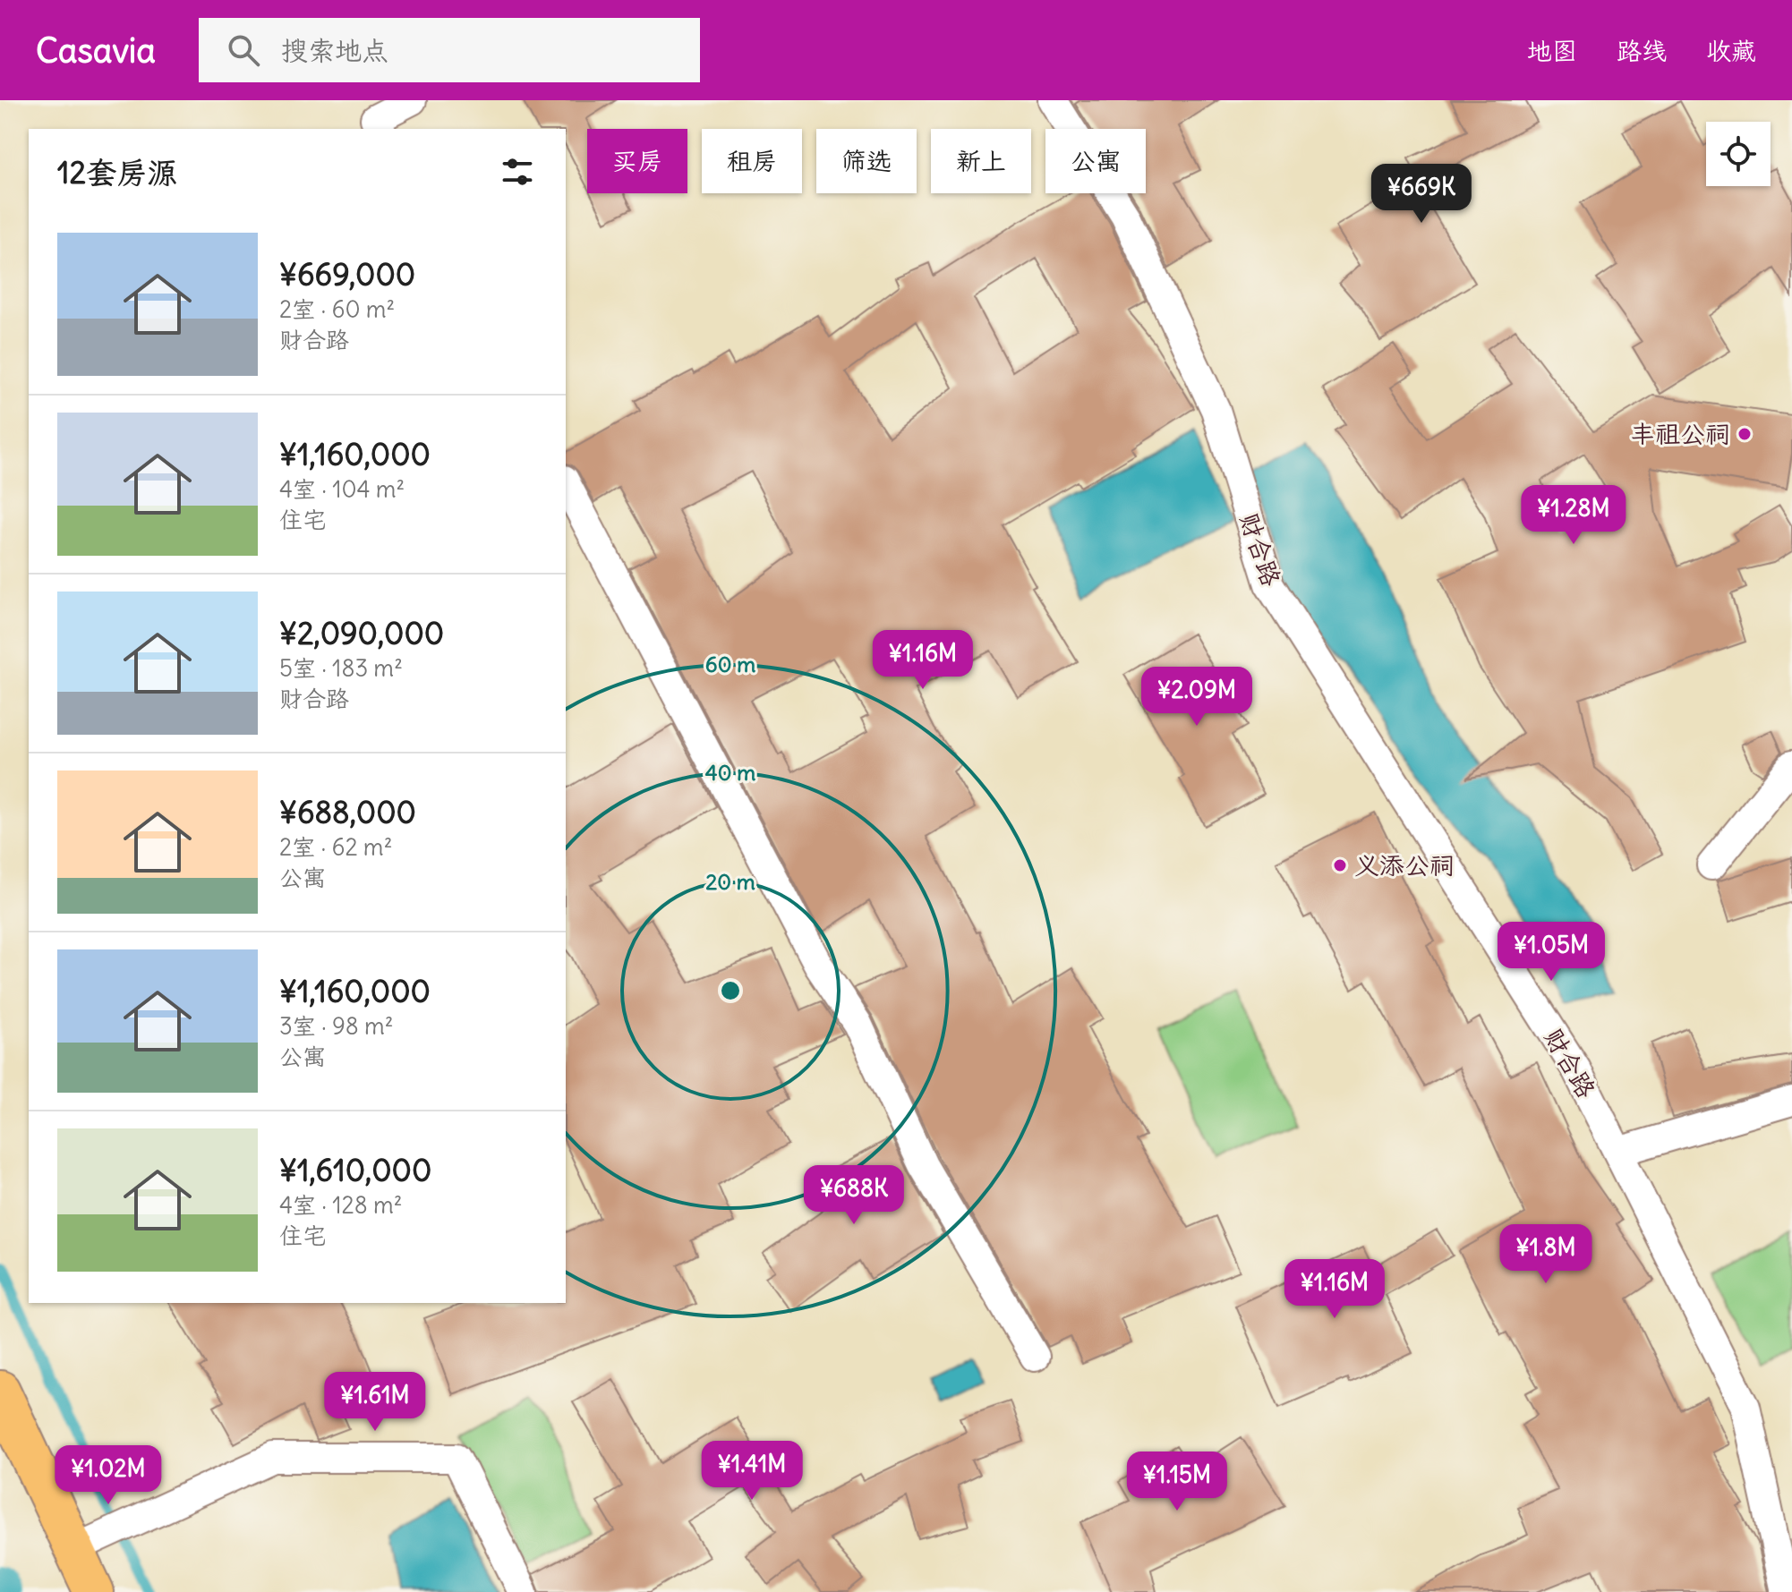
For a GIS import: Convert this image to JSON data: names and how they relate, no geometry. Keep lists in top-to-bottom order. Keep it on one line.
{"streets":{"street":["财合路"]},"places":["丰祖公祠","义添公祠"],"page":{"header":"Casavia","search":"搜索地点","nav":["地图","路线","收藏"],"chip":["买房","租房","筛选","新上","公寓"],"heading":"12套房源","price":["¥669K","¥1.28M","¥1.16M","¥2.09M","¥1.05M","¥688K","¥1.8M","¥1.16M","¥1.61M","¥1.41M","¥1.02M","¥1.15M"],"list":[{"name":"¥669,000","note":"2室 · 60 m² · 财合路"},{"name":"¥1,160,000","note":"4室 · 104 m² · 住宅"},{"name":"¥2,090,000","note":"5室 · 183 m² · 财合路"},{"name":"¥688,000","note":"2室 · 62 m² · 公寓"},{"name":"¥1,160,000","note":"3室 · 98 m² · 公寓"},{"name":"¥1,610,000","note":"4室 · 128 m² · 住宅"}]},"rings":["60 m","40 m","20 m"]}
